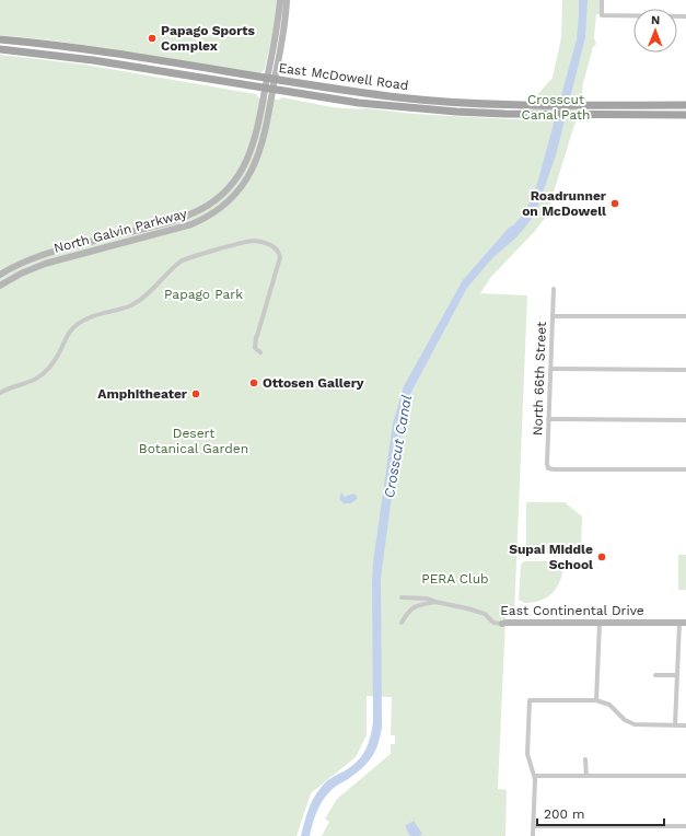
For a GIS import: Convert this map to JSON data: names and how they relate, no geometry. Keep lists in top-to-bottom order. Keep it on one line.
{"streets":{"main road":["East McDowell Road","North Galvin Parkway","East Continental Drive"],"street":["North 66th Street"]},"crossings":[["East McDowell Road","North Galvin Parkway"]],"water":["Crosscut Canal"],"parks":["Crosscut Canal Path","Papago Park","Desert Botanical Garden","PERA Club"],"places":["Papago Sports Complex","Roadrunner on McDowell","Ottosen Gallery","Amphitheater","Supai Middle School"],"scale_bar":"200 m","north":"top"}
